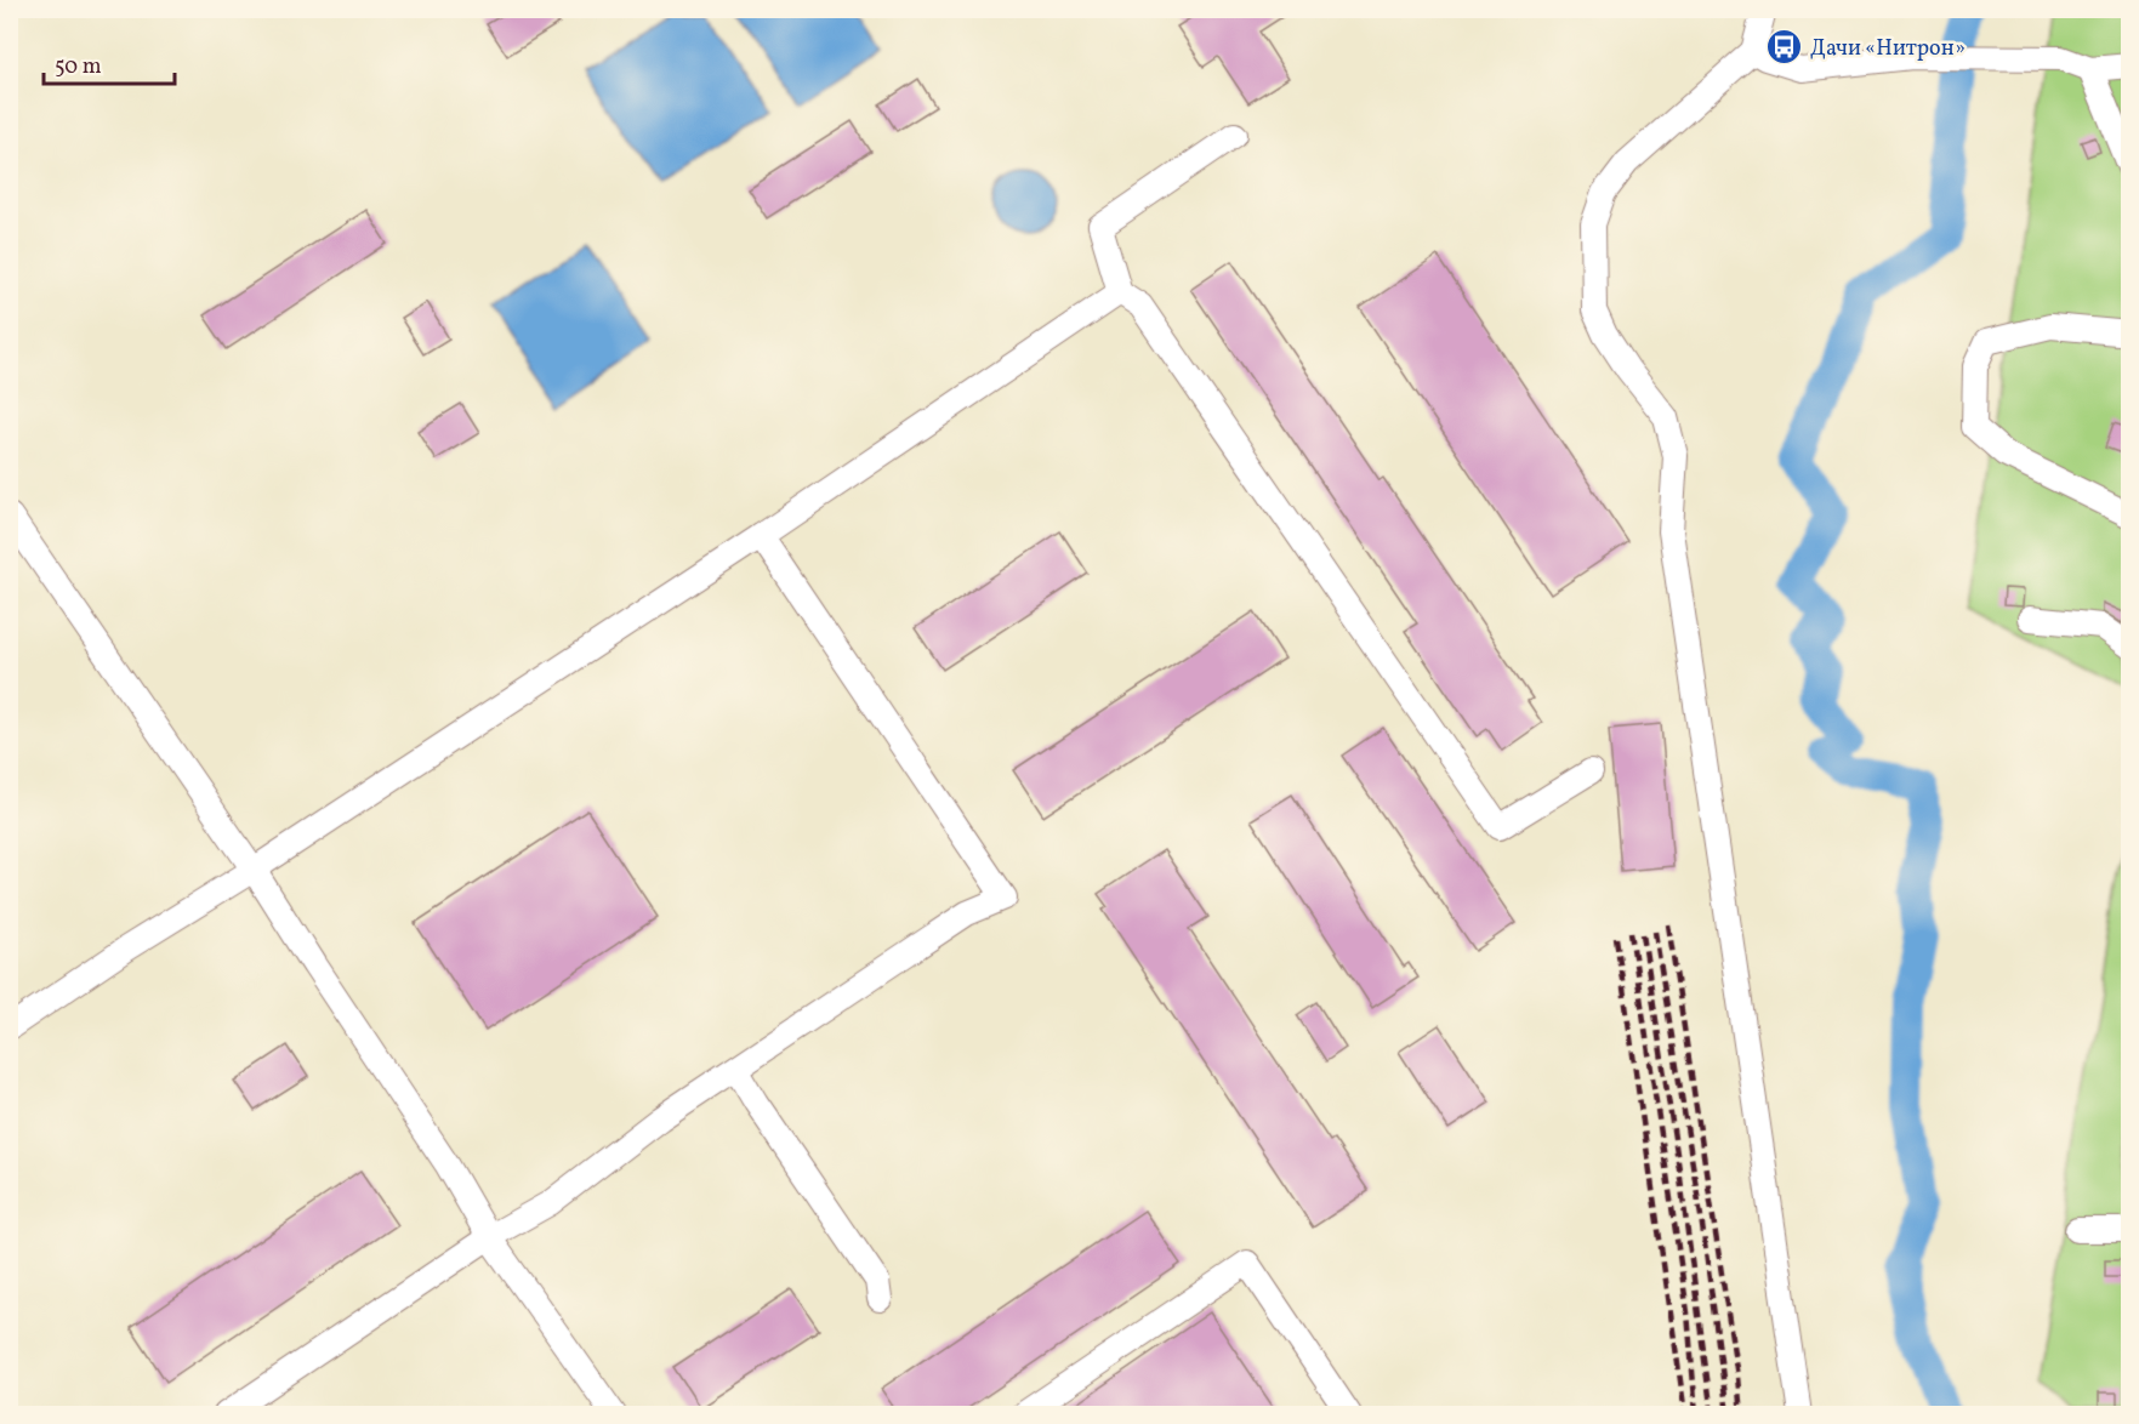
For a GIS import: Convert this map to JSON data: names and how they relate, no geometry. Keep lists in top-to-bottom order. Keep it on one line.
{"places":{"bus stop":["Дачи «Нитрон»"]},"scale_bar":"50 m"}
